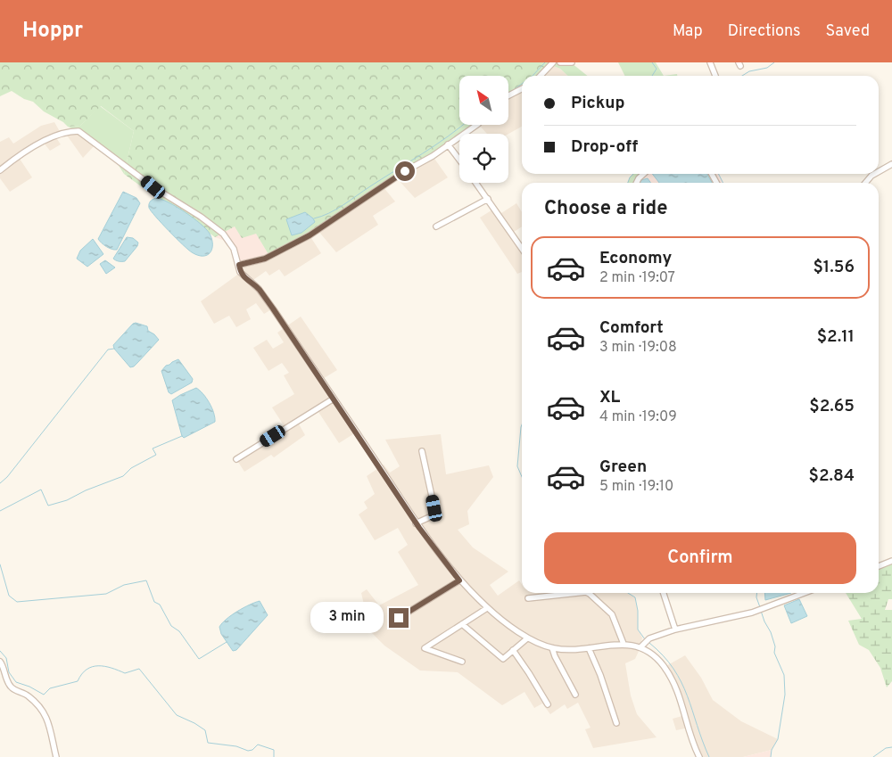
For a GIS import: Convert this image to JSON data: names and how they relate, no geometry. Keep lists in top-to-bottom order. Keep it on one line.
{"north":"top left","page":{"header":"Hoppr","nav":["Map","Directions","Saved"],"banner":["Pickup","Drop-off"],"heading":"Choose a ride","list":[{"name":"Economy","note":"2 min · 19:07","value":"$1.56"},{"name":"Comfort","note":"3 min · 19:08","value":"$2.11"},{"name":"XL","note":"4 min · 19:09","value":"$2.65"},{"name":"Green","note":"5 min · 19:10","value":"$2.84"}],"buttons":"Confirm","bubble":"3 min"}}
